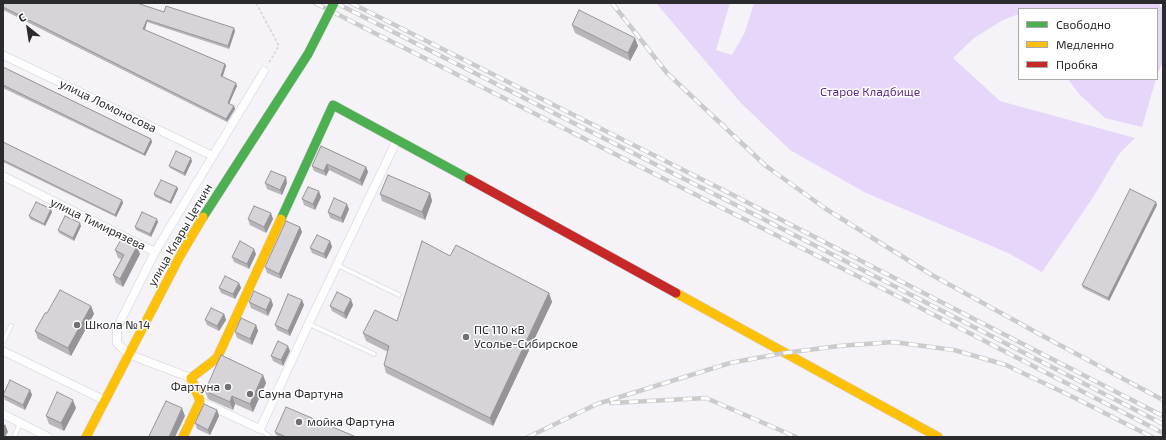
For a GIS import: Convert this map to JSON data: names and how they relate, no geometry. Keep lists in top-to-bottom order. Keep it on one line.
{"streets":{"street":["улица Ломоносова","улица Тимирязева","улица Клары Цеткин"]},"crossings":[["улица Тимирязева","улица Клары Цеткин"]],"parks":["Старое Кладбище"],"places":["Школа №14","ПС 110 кВ Усолье-Сибирское","Фартуна","Сауна Фартуна","мойка Фартуна"],"legend":["Свободно","Медленно","Пробка"],"north":"top left"}
